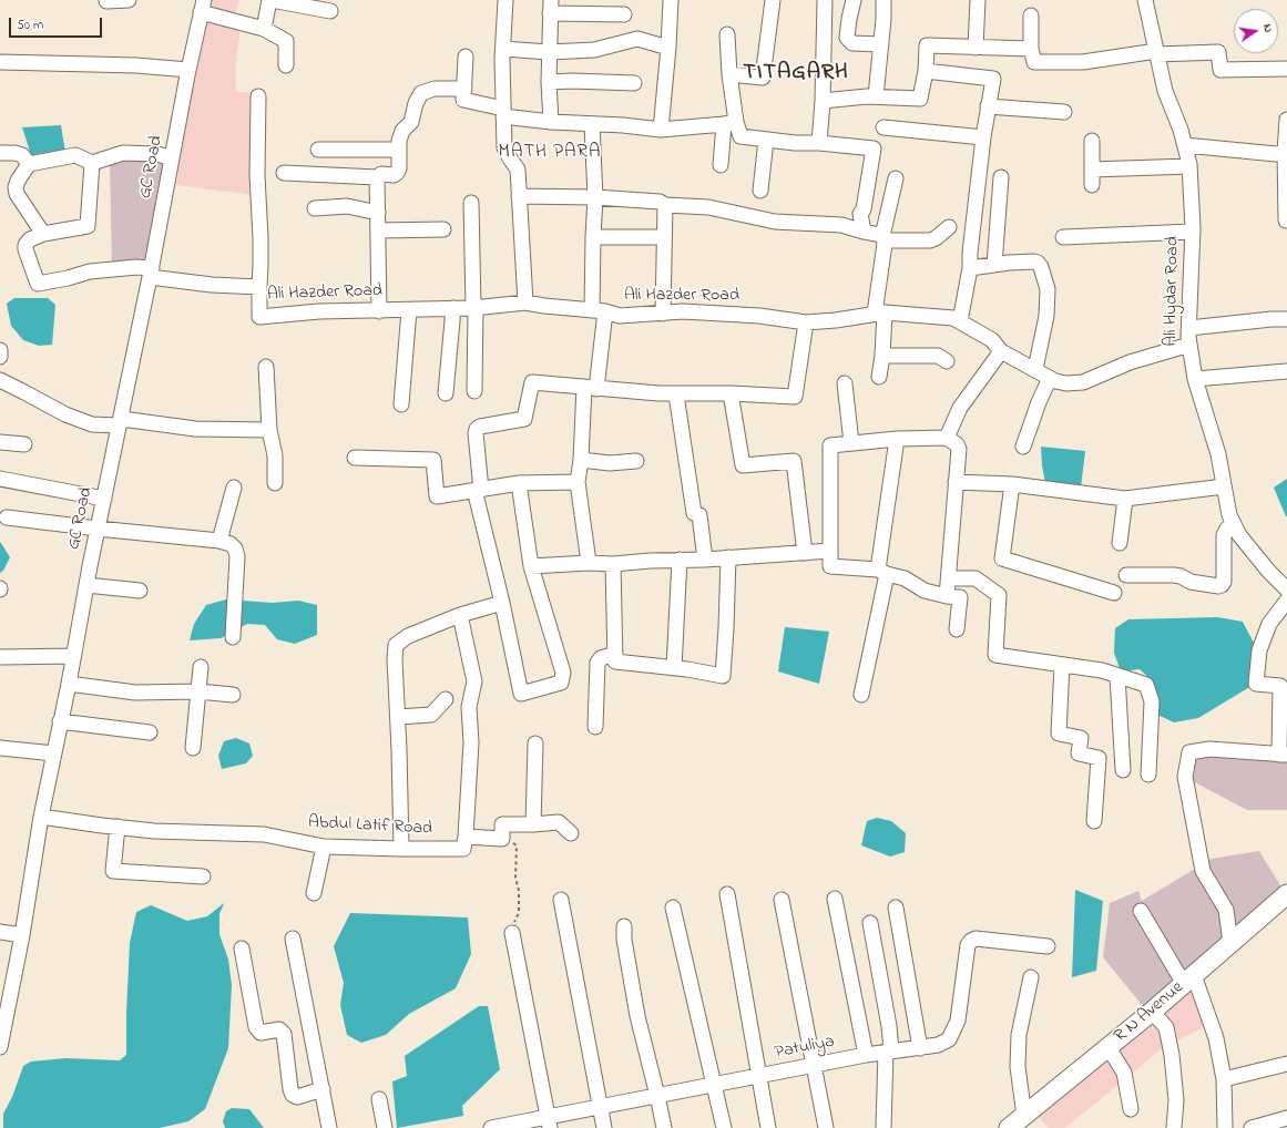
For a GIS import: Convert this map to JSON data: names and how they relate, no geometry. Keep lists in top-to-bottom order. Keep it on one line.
{"streets":{"main road":["R N Avenue"],"street":["GC Road","Ali Hydar Road","Ali Hazder Road","Abdul Latif Road","Patuliya"]},"crossings":[["GC Road","Ali Hazder Road"],["GC Road","Abdul Latif Road"],["Ali Hydar Road","Ali Hazder Road"]],"districts":["TITAGARH","MATH PARA"],"scale_bar":"50 m","north":"right"}
